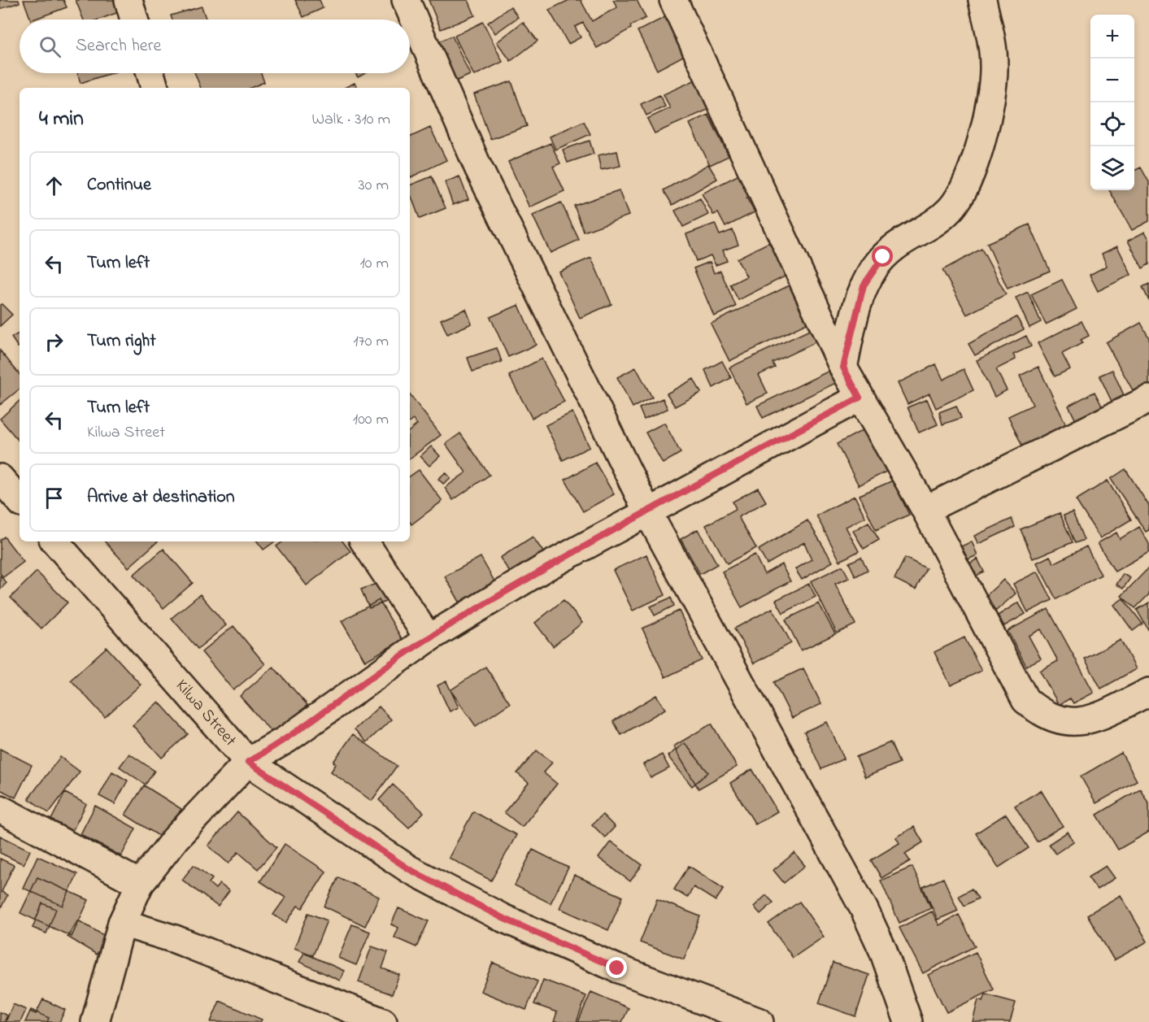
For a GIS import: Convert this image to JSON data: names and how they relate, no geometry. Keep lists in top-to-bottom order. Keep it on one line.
{"streets":{"street":["Kilwa Street"]},"page":{"map_buttons":["+","−"],"search":"Search here","heading":["4 min","Walk · 310 m"],"list":[["Continue","30 m"],["Turn left","10 m"],["Turn right","170 m"],["Turn left","Kilwa Street","100 m"],"Arrive at destination"]}}
